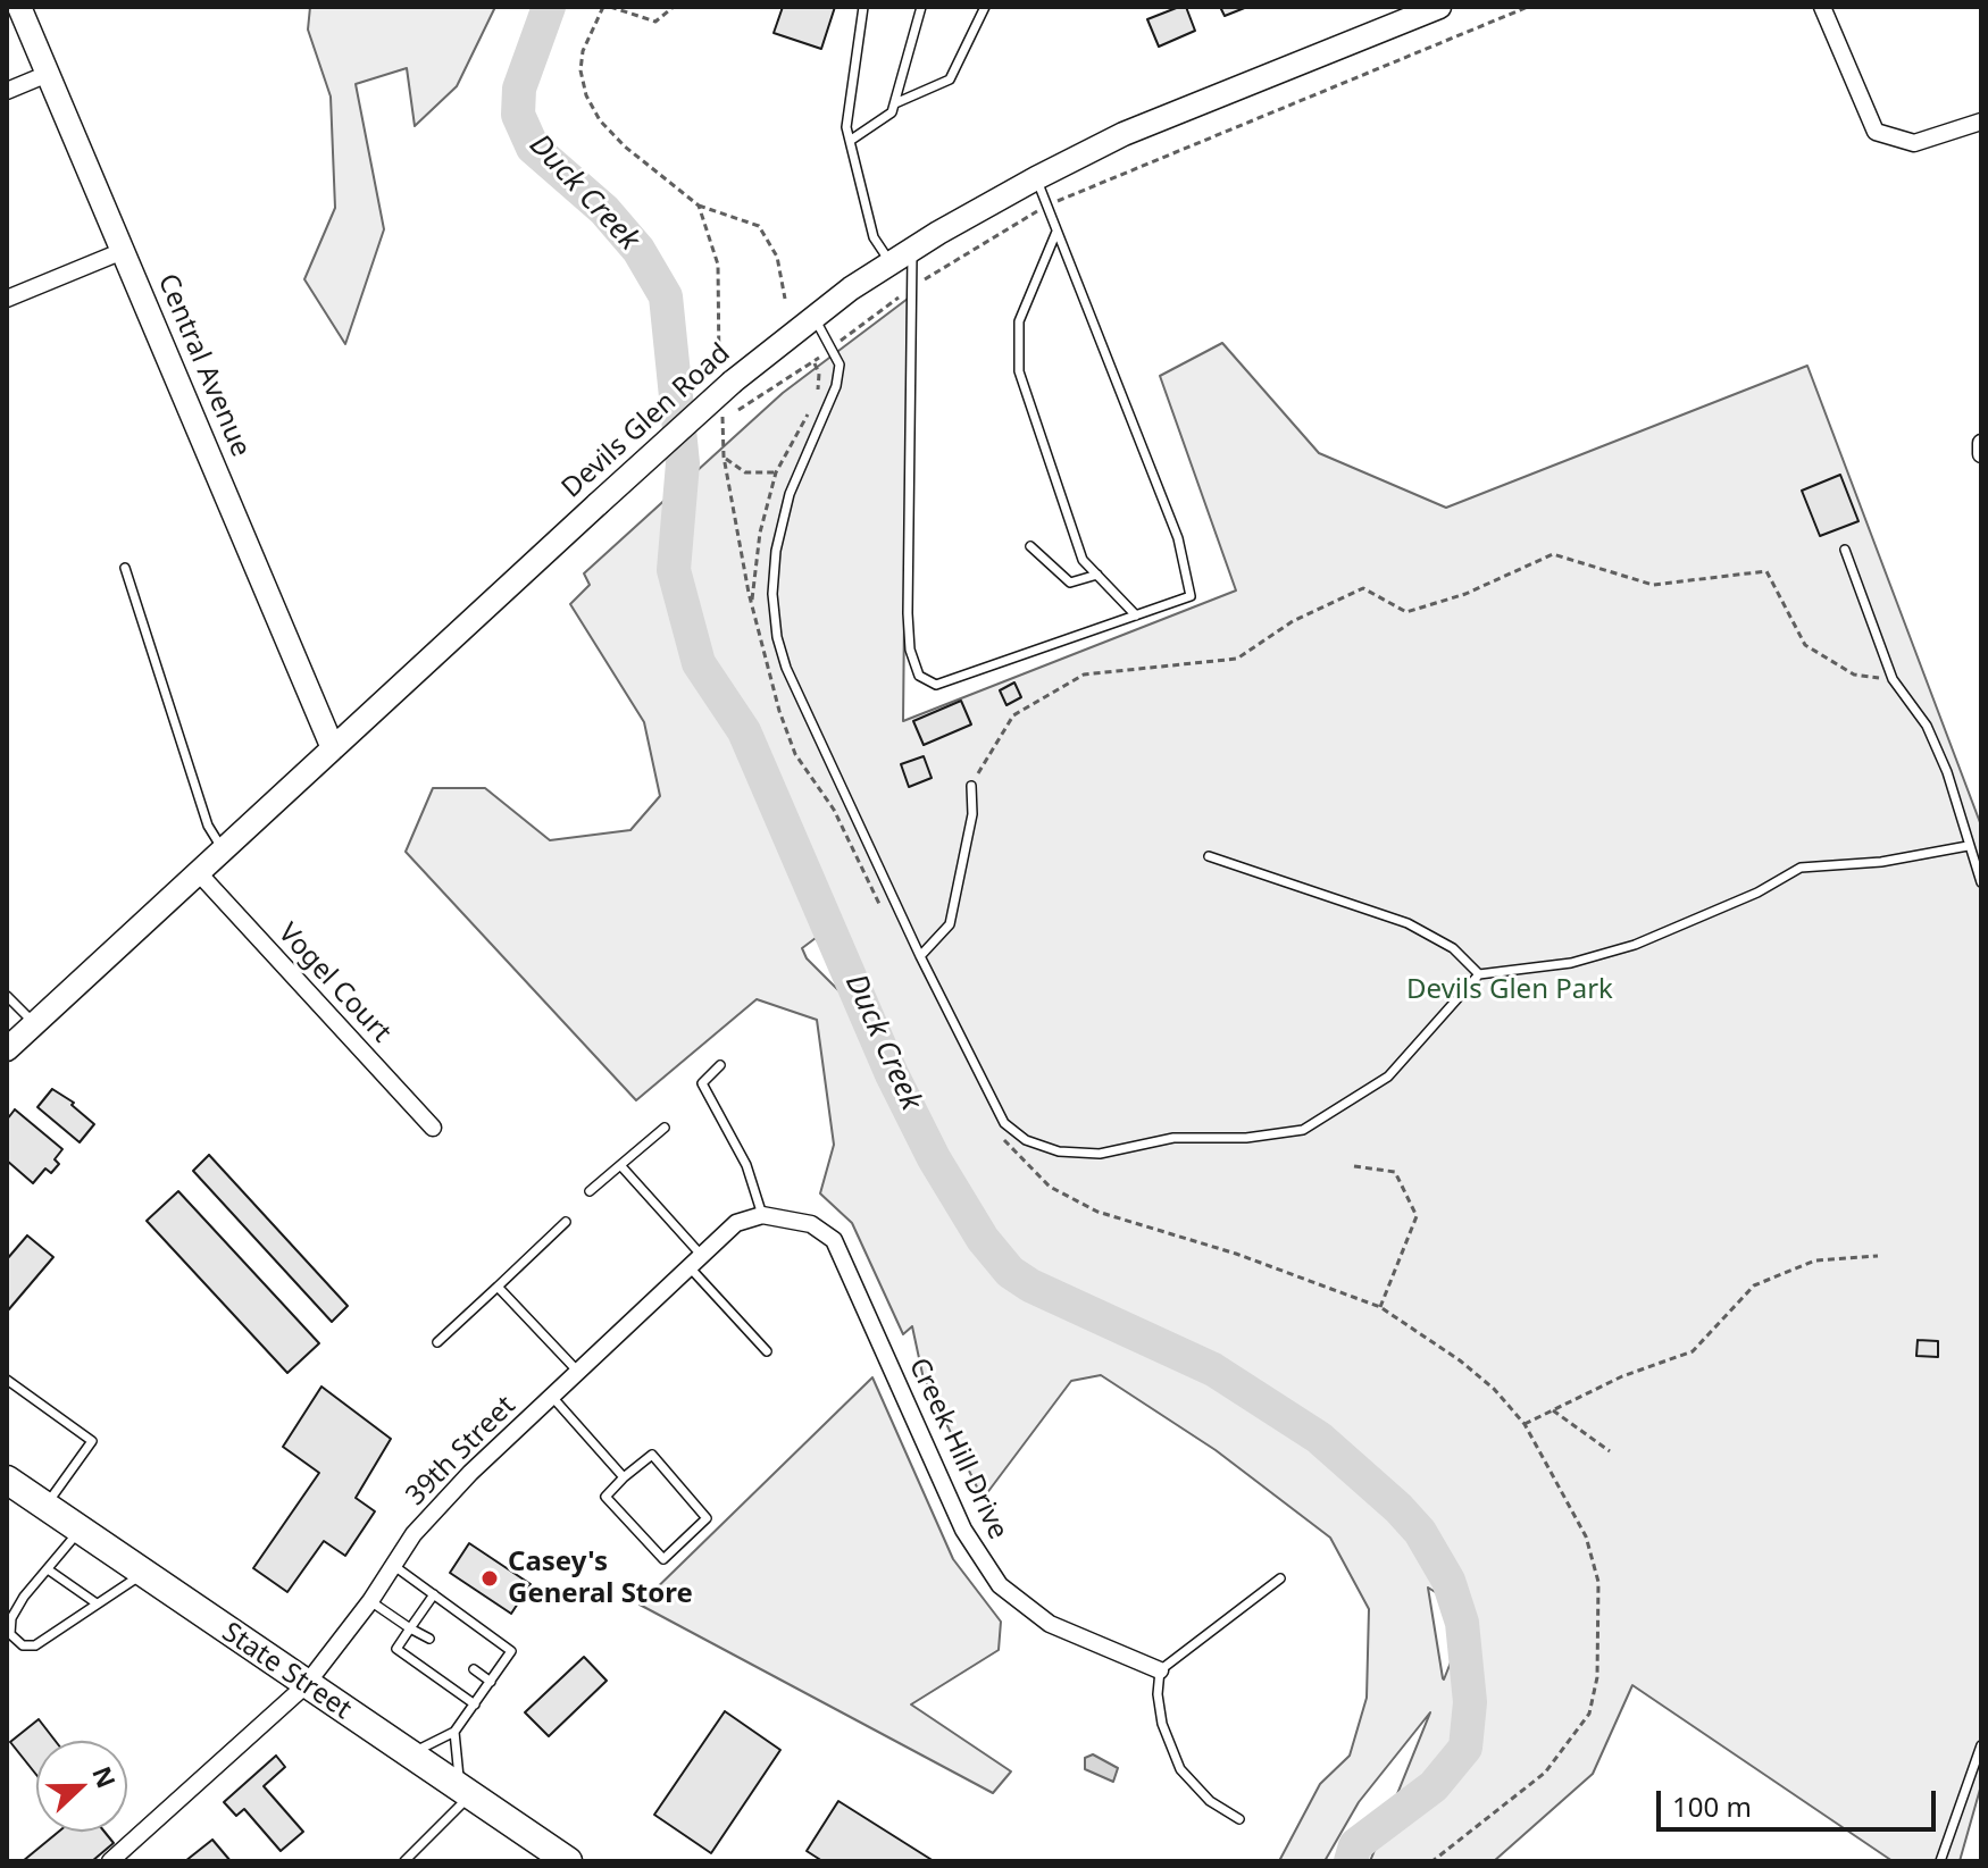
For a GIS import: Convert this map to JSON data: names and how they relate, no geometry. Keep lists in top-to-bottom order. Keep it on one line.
{"streets":{"main road":["Central Avenue","Devils Glen Road","State Street"],"street":["Vogel Court","Creek Hill Drive","39th Street"]},"crossings":[["Central Avenue","Devils Glen Road"],["Devils Glen Road","Vogel Court"],["Creek Hill Drive","39th Street"],["39th Street","State Street"]],"water":["Duck Creek"],"parks":["Devils Glen Park"],"places":["Casey's General Store"],"scale_bar":"100 m","north":"right"}
